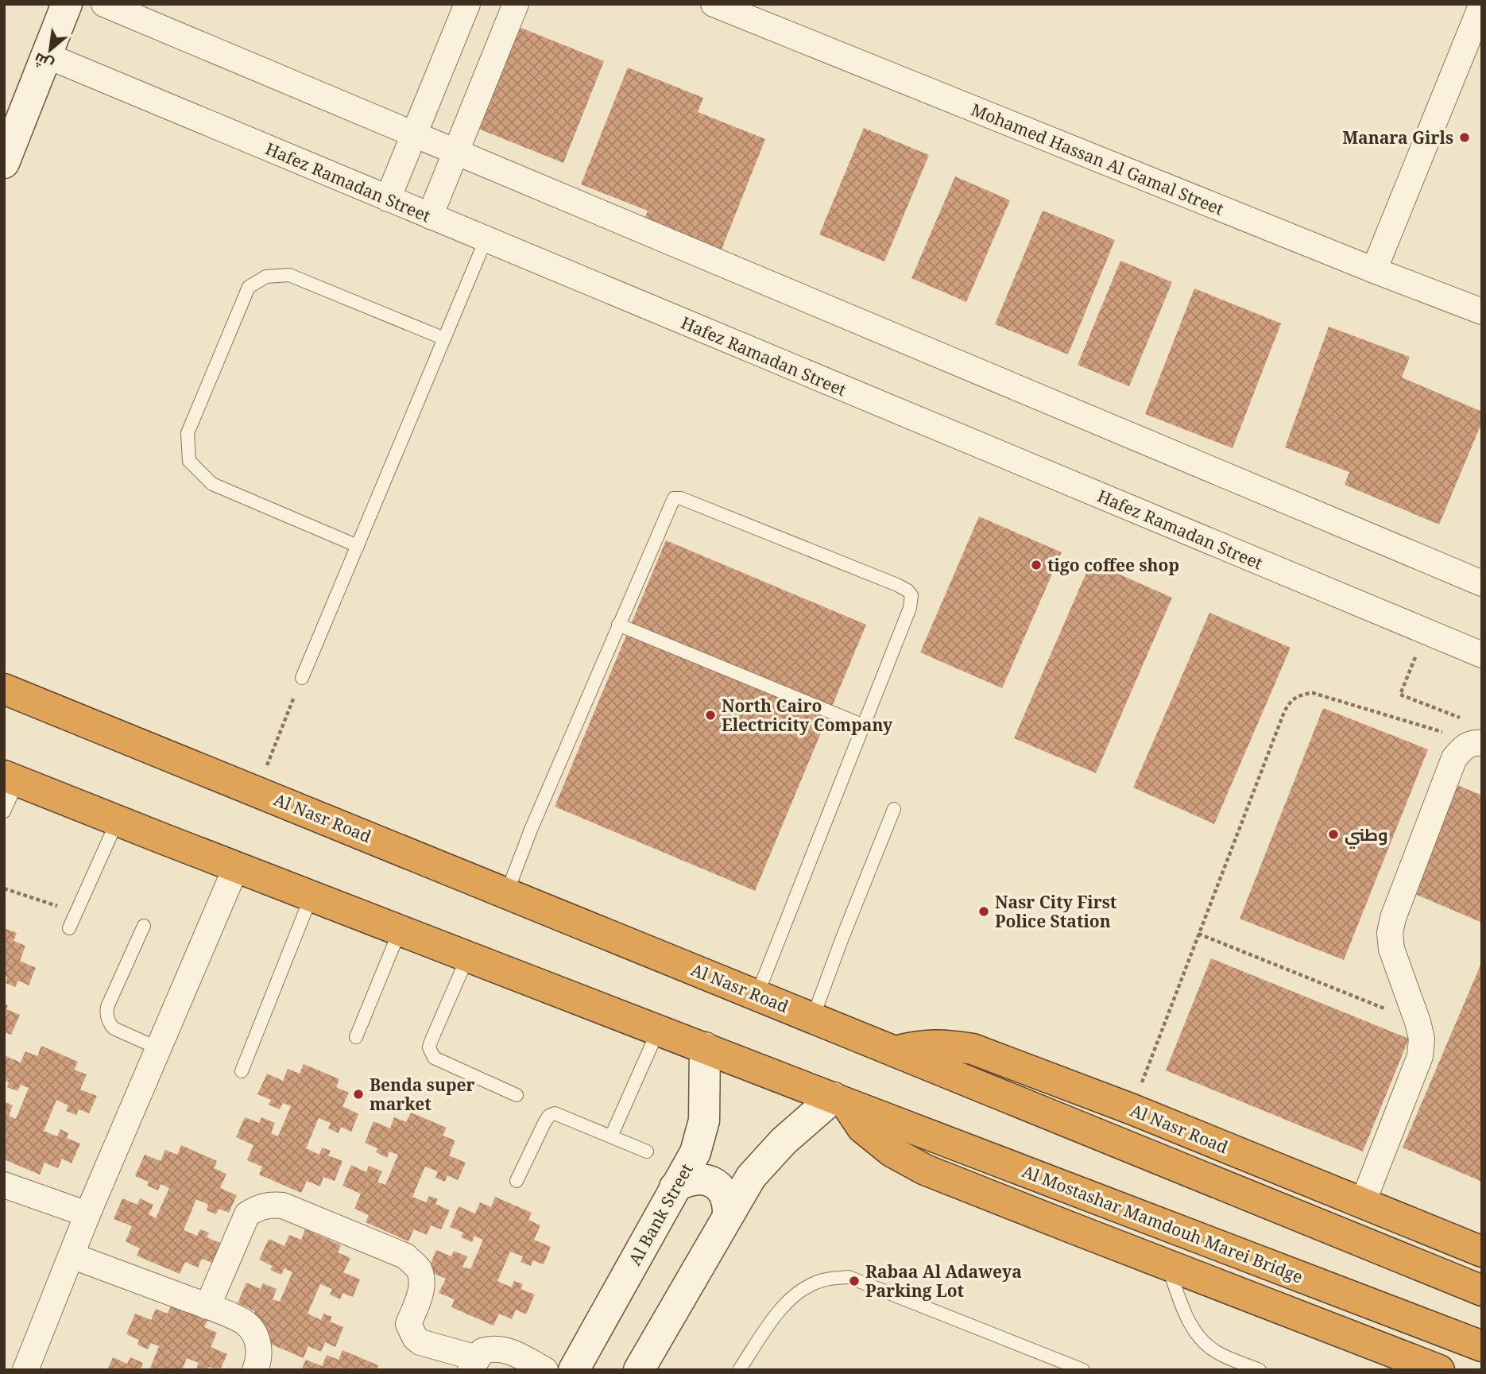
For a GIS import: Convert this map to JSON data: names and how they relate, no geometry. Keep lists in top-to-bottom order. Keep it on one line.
{"streets":{"highway":["Al Nasr Road","Al Mostashar Mamdouh Marei Bridge"],"street":["Mohamed Hassan Al Gamal Street","Hafez Ramadan Street","Al Bank Street"]},"places":["Manara Girls","tigo coffee shop","North Cairo Electricity Company","وطني","Nasr City First Police Station","Benda super market","Rabaa Al Adaweya Parking Lot"],"north":"bottom left"}
